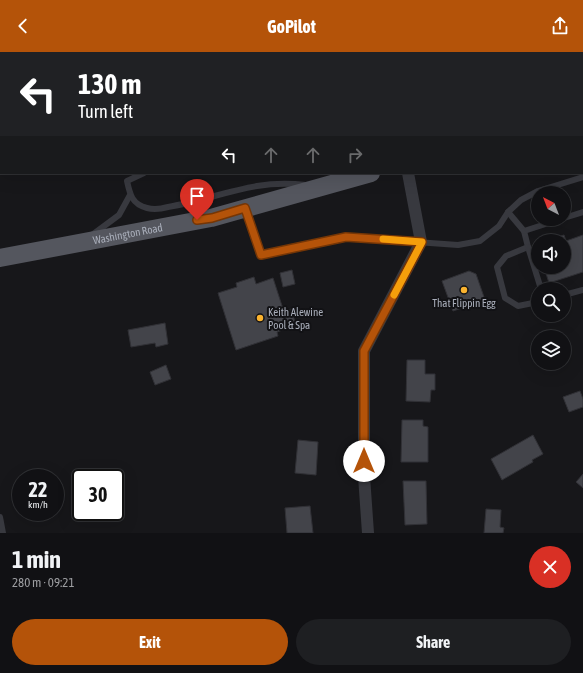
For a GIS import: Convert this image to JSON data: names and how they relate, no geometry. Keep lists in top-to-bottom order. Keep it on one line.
{"streets":{"main road":["Washington Road"]},"places":["That Flippin Egg","Keith Alewine Pool & Spa"],"north":"top left","page":{"header":"GoPilot","turn":["130 m","Turn left"],"speed":"22 km/h","limit":"30","heading":["1 min","280 m · 09:21"],"buttons":["Exit","Share"]}}
